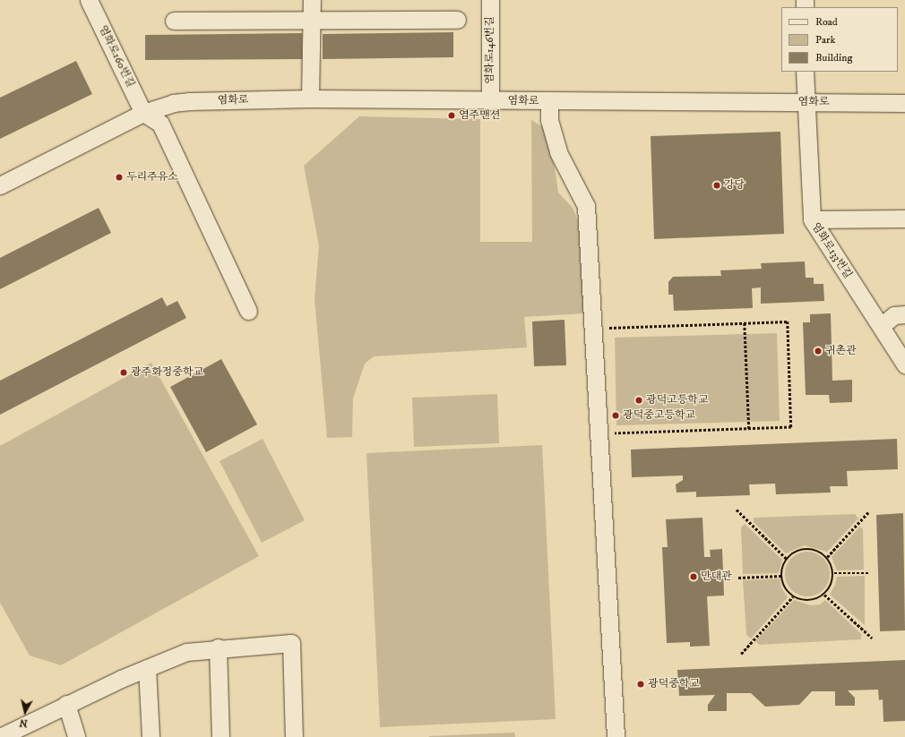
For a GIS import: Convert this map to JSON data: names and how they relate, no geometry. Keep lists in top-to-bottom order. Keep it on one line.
{"streets":{"street":["염화로146번길","염화로160번길","염화로","염화로133번길"]},"crossings":[["염화로146번길","염화로"],["염화로160번길","염화로"],["염화로","염화로133번길"]],"places":["염주맨션","두리주유소","강당","귀촌관","광주화정중학교","광덕고등학교","광덕중고등학교","만대관","광덕중학교"],"legend":["Road","Park","Building"],"north":"bottom"}
